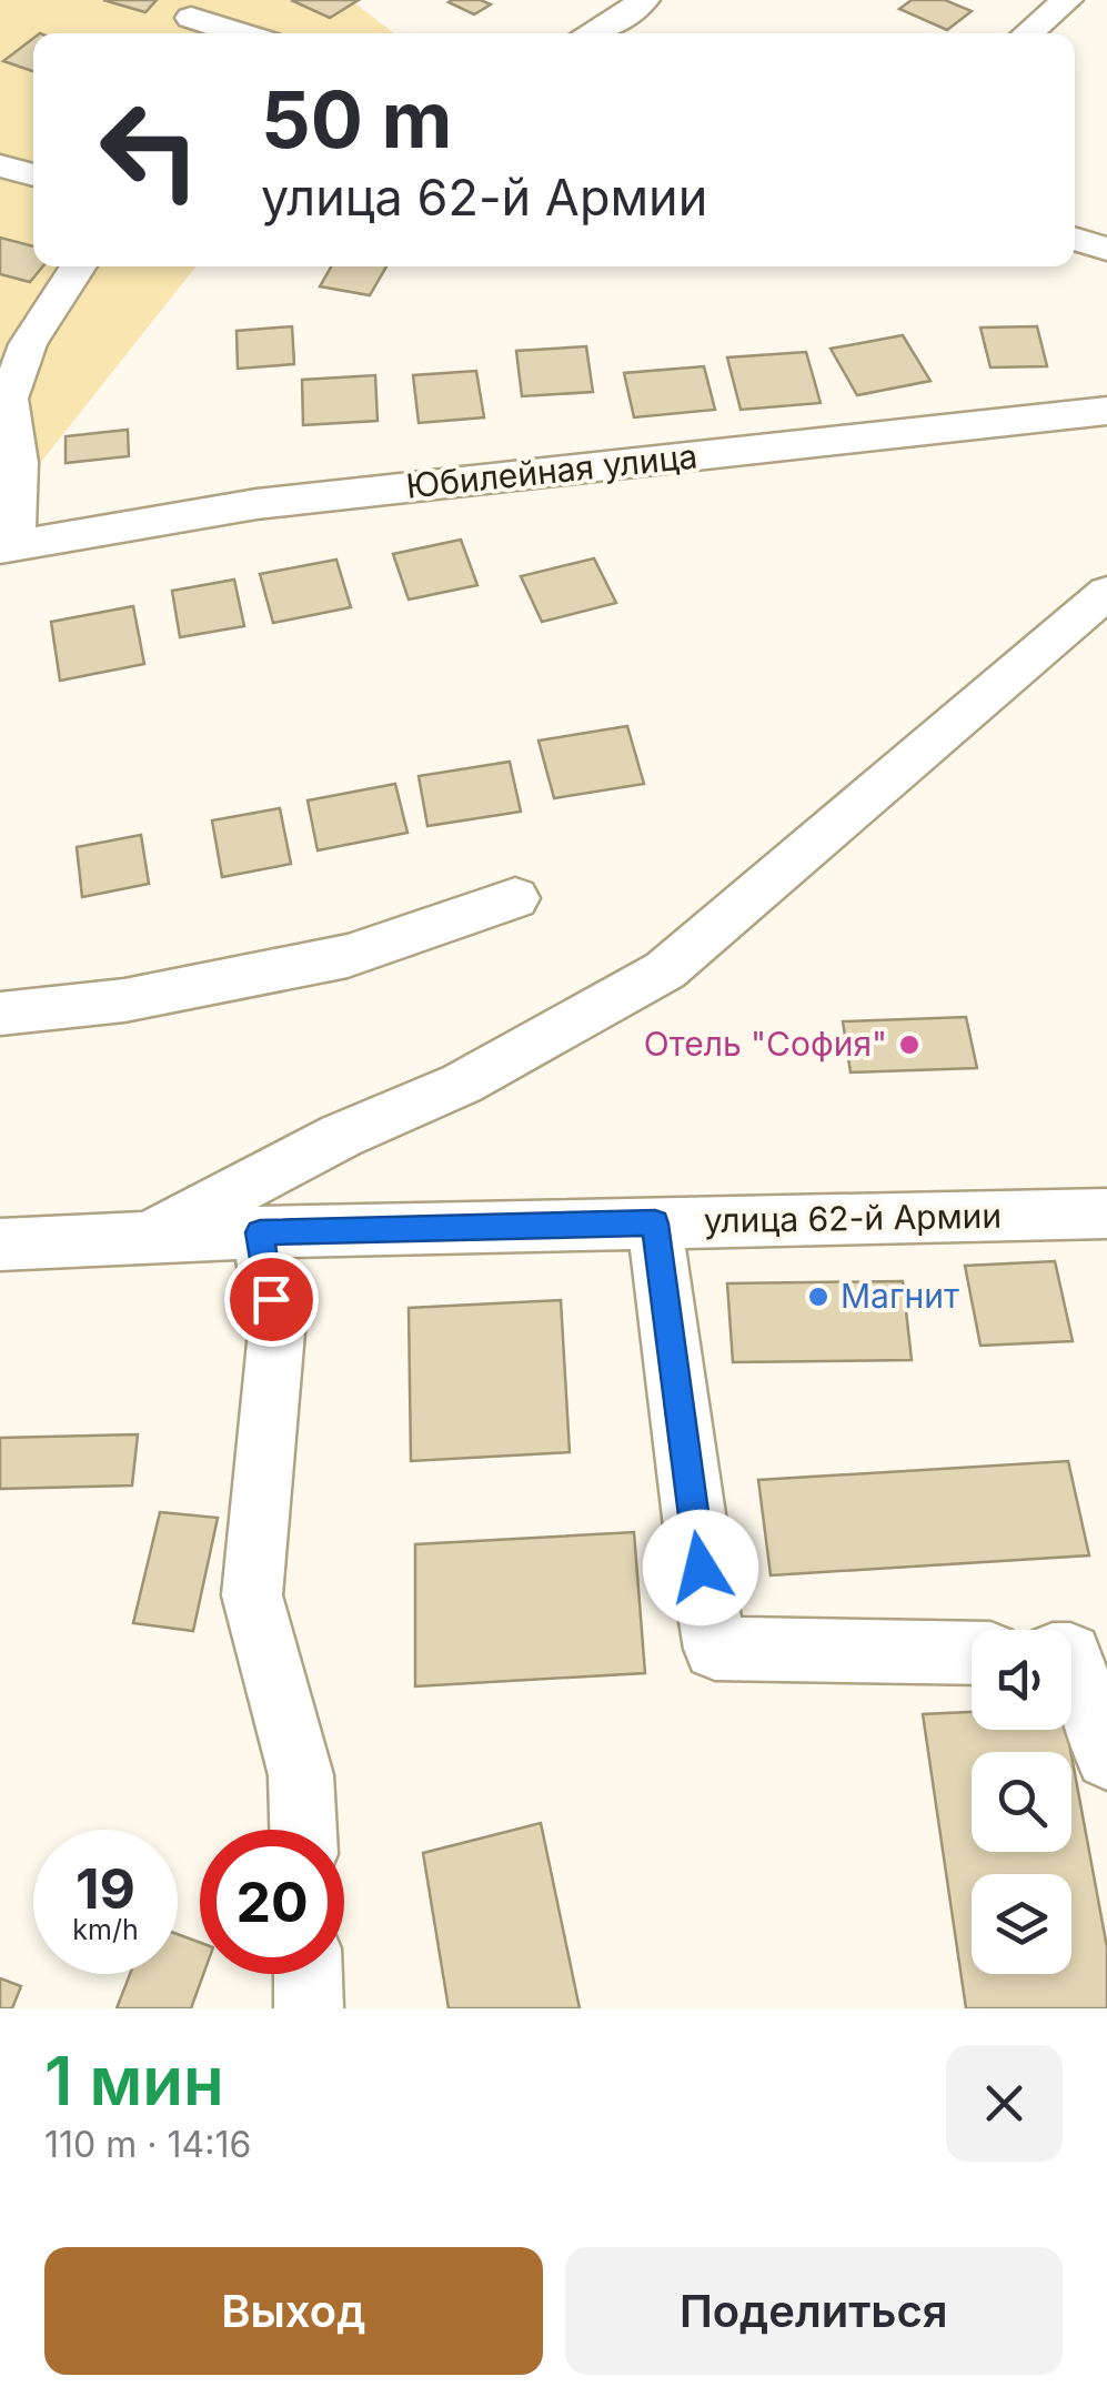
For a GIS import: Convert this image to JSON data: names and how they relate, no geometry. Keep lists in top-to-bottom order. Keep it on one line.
{"streets":{"street":["Юбилейная улица","улица 62-й Армии"]},"places":["Отель \"София\"","Магнит"],"page":{"turn":["50 m","улица 62-й Армии"],"speed":"19 km/h","limit":"20","heading":["1 мин","110 m · 14:16"],"buttons":["Выход","Поделиться"]}}
